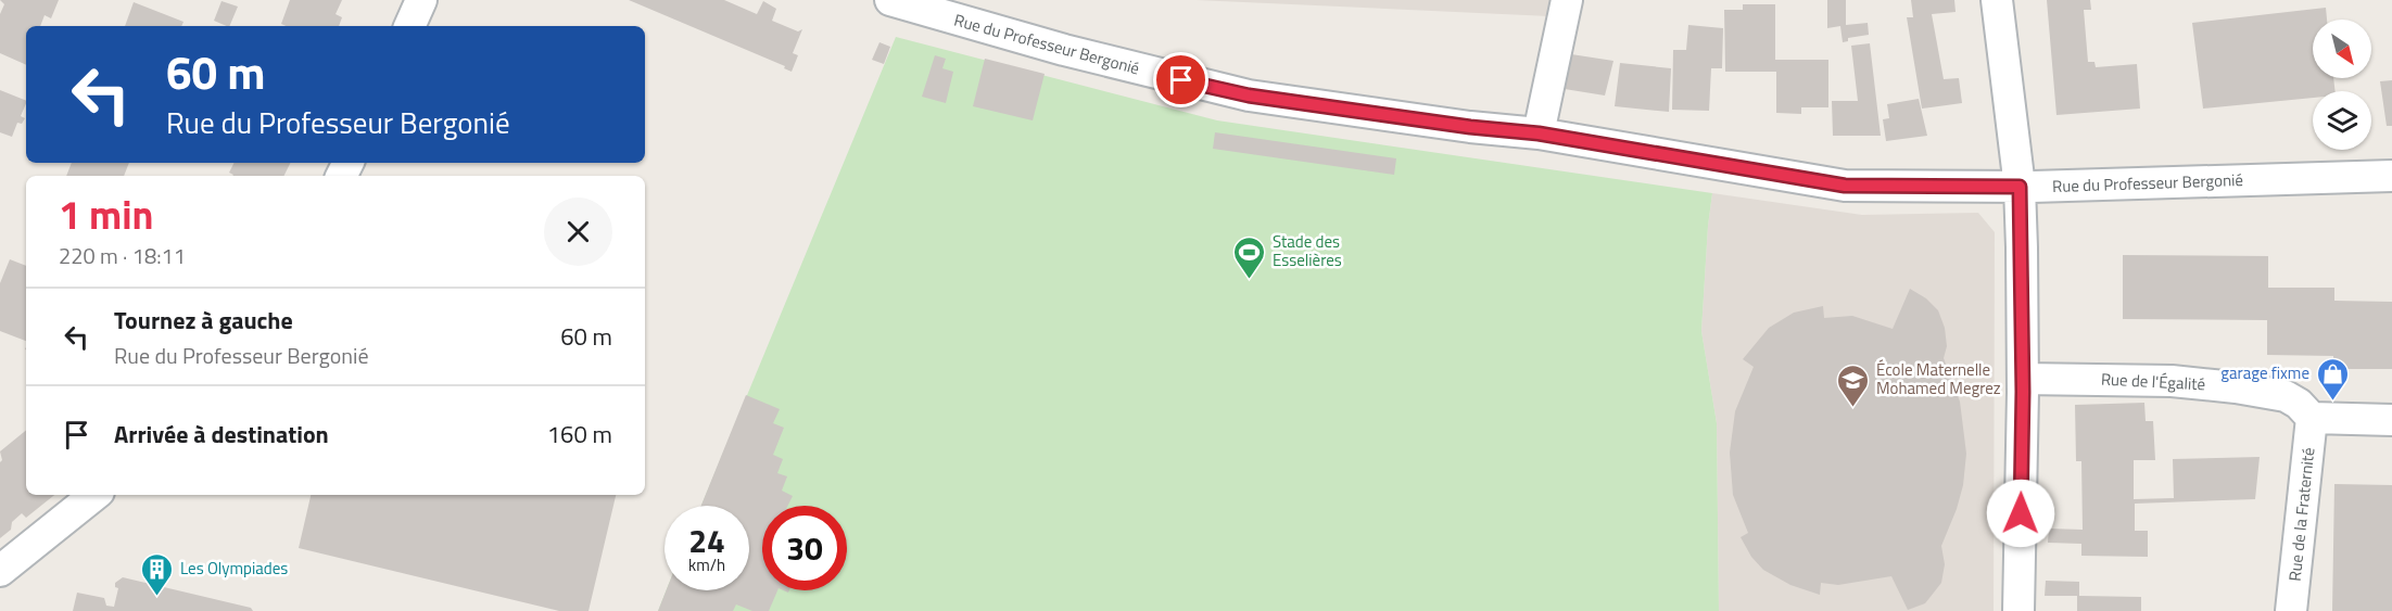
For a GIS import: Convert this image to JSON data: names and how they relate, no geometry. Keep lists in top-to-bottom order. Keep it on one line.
{"streets":{"street":["Rue du Professeur Bergonié","Rue de l'Égalité","Rue de la Fraternité"]},"crossings":[["Rue de l'Égalité","Rue de la Fraternité"]],"places":{"sports":["Stade des Esselières"],"shop":["garage fixme"],"school or university":["École Maternelle Mohamed Megrez"],"building":["Les Olympiades"]},"north":"bottom right","page":{"turn":["60 m","Rue du Professeur Bergonié"],"heading":["1 min","220 m · 18:11"],"list":[{"name":"Tournez à gauche","note":"Rue du Professeur Bergonié","value":"60 m"},{"name":"Arrivée à destination","value":"160 m"}],"speed":"24 km/h","limit":"30"}}
